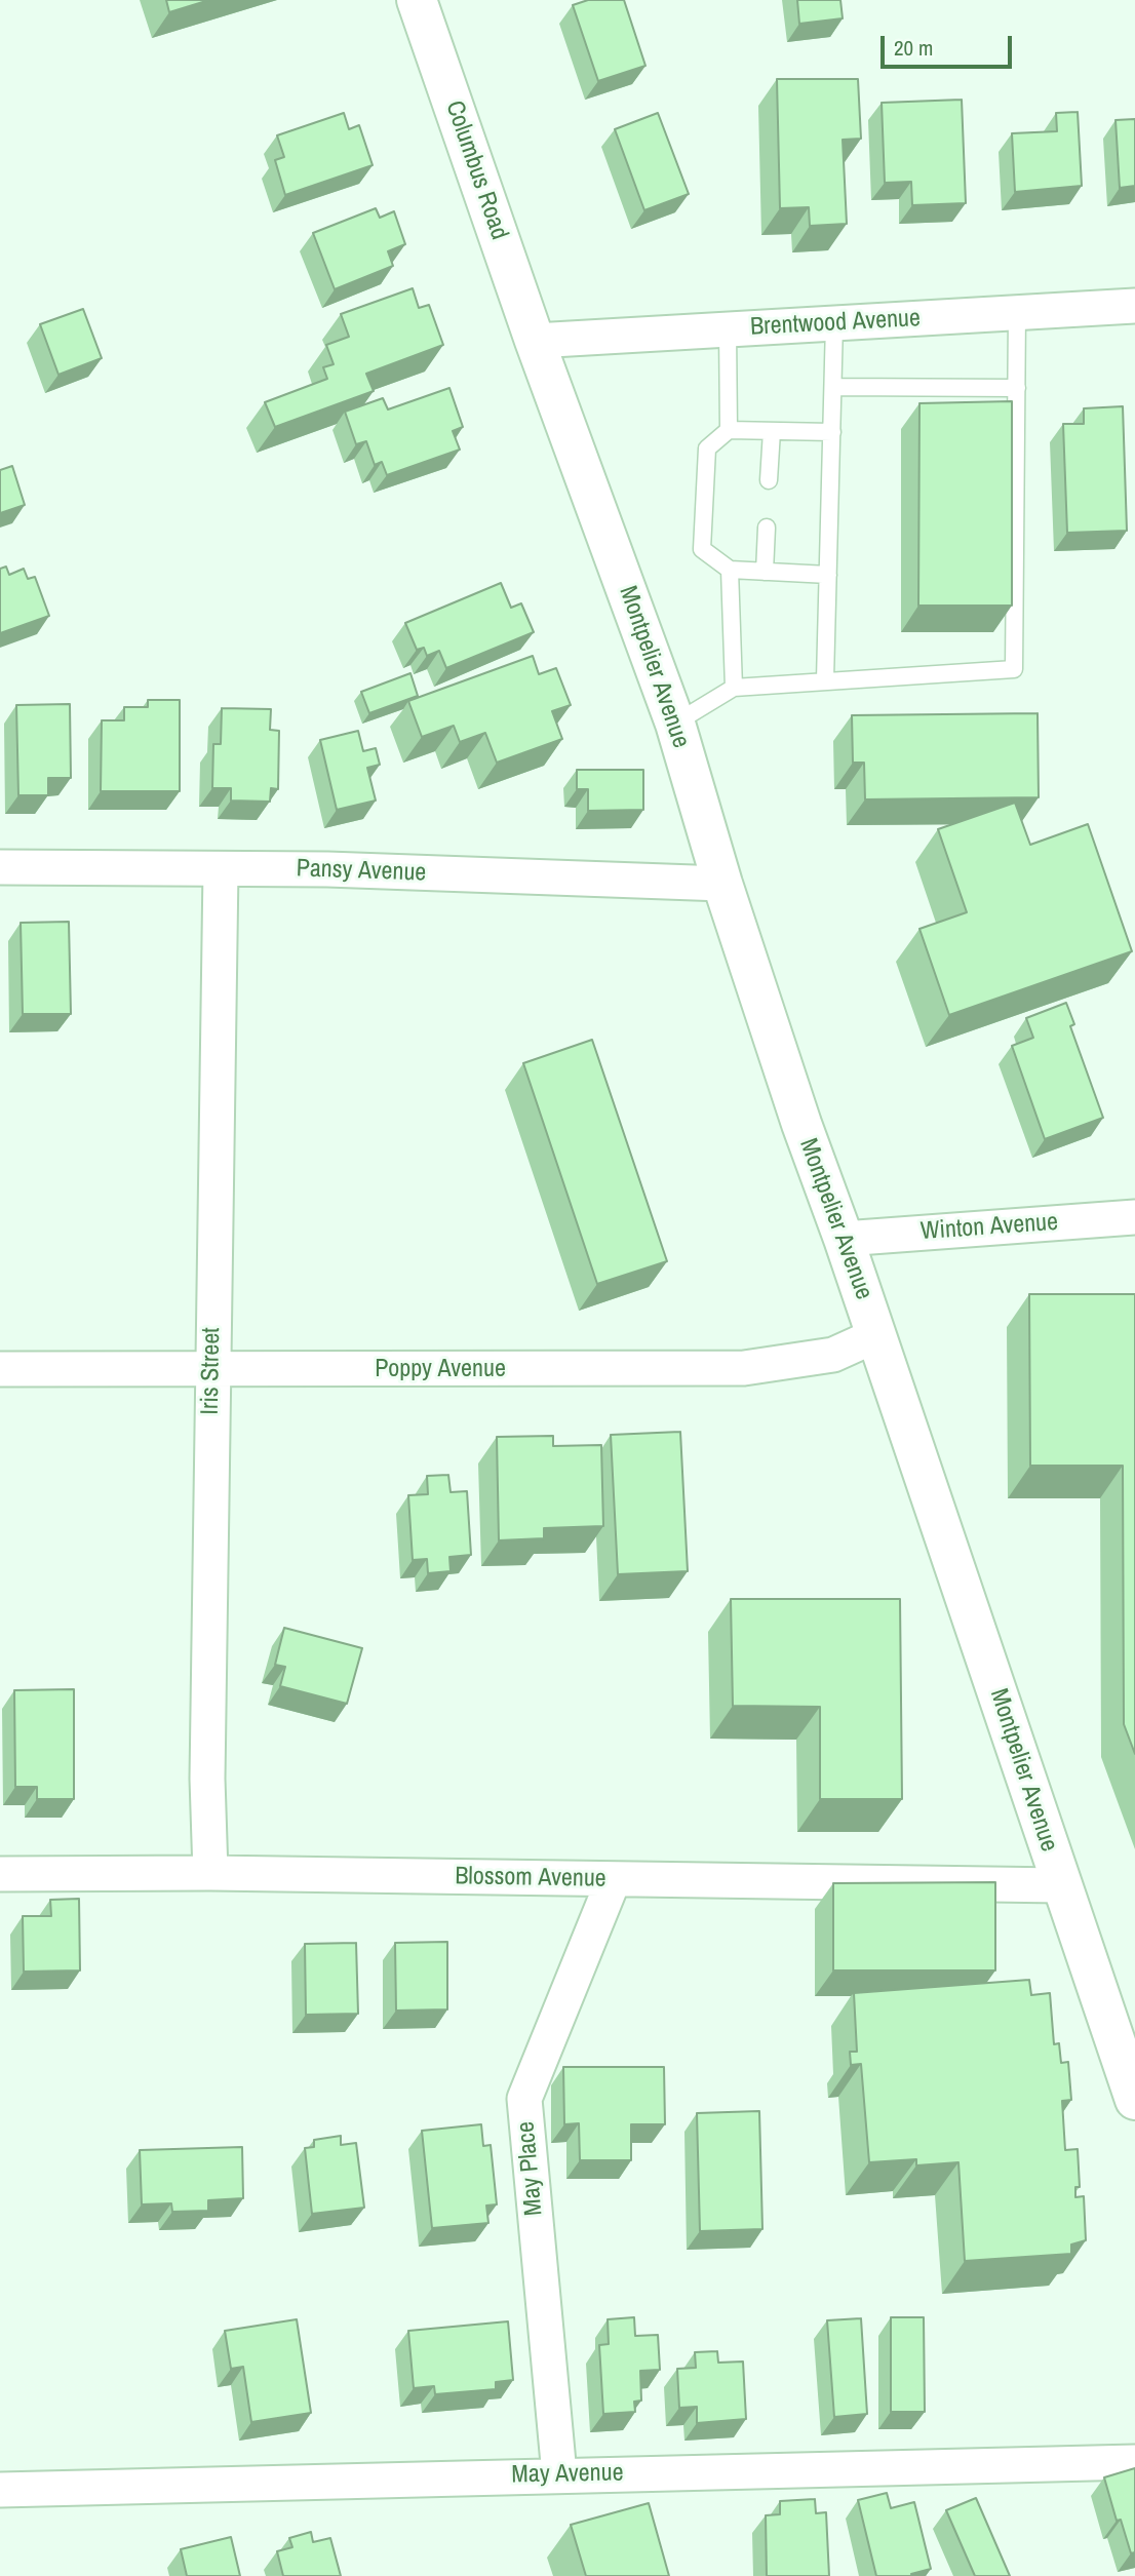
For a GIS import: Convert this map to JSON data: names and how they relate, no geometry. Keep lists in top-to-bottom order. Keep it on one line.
{"streets":{"street":["Columbus Road","Brentwood Avenue","Montpelier Avenue","Pansy Avenue","Winton Avenue","Poppy Avenue","Iris Street","Blossom Avenue","May Place","May Avenue"]},"crossings":[["Columbus Road","Brentwood Avenue"],["Columbus Road","Montpelier Avenue"],["Brentwood Avenue","Montpelier Avenue"],["Montpelier Avenue","Pansy Avenue"],["Montpelier Avenue","Winton Avenue"],["Montpelier Avenue","Poppy Avenue"],["Montpelier Avenue","Blossom Avenue"],["Pansy Avenue","Iris Street"],["Poppy Avenue","Iris Street"],["Iris Street","Blossom Avenue"],["Blossom Avenue","May Place"],["May Place","May Avenue"]],"scale_bar":"20 m"}
